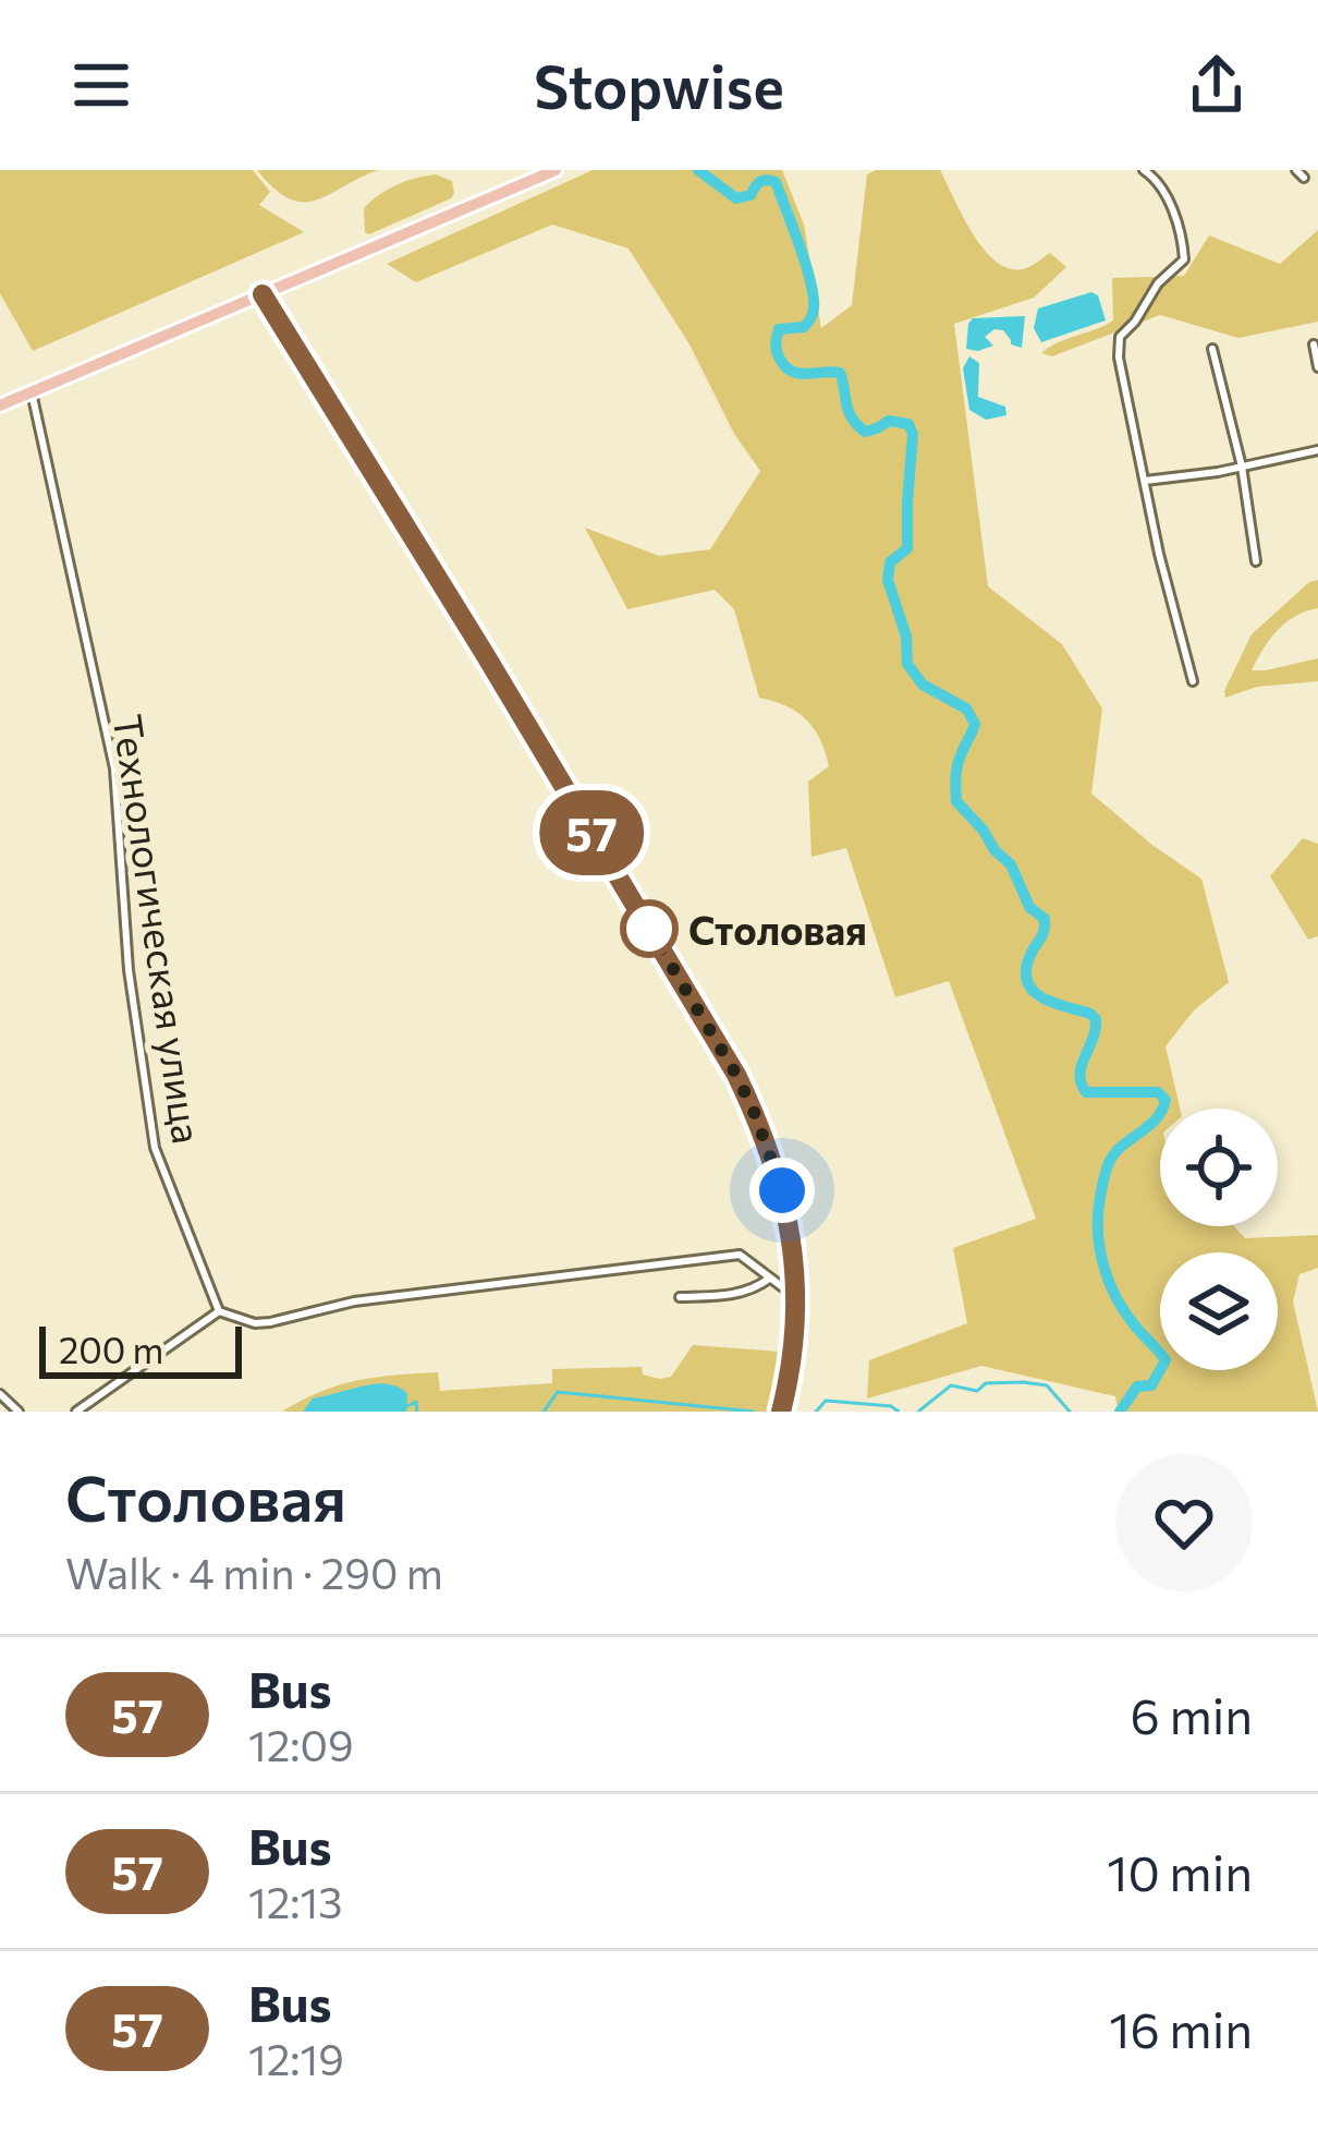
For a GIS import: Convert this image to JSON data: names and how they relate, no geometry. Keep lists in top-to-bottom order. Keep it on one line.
{"streets":{"street":["Технологическая улица"]},"places":["Столовая"],"lines":["bus line 57"],"scale_bar":"200 m","page":{"header":"Stopwise","on_map":"57","scale":"200 m","heading":["Столовая","Walk · 4 min · 290 m"],"list":[{"mark":"57","name":"Bus","note":"12:09","value":"6 min"},{"mark":"57","name":"Bus","note":"12:13","value":"10 min"},{"mark":"57","name":"Bus","note":"12:19","value":"16 min"}]}}
